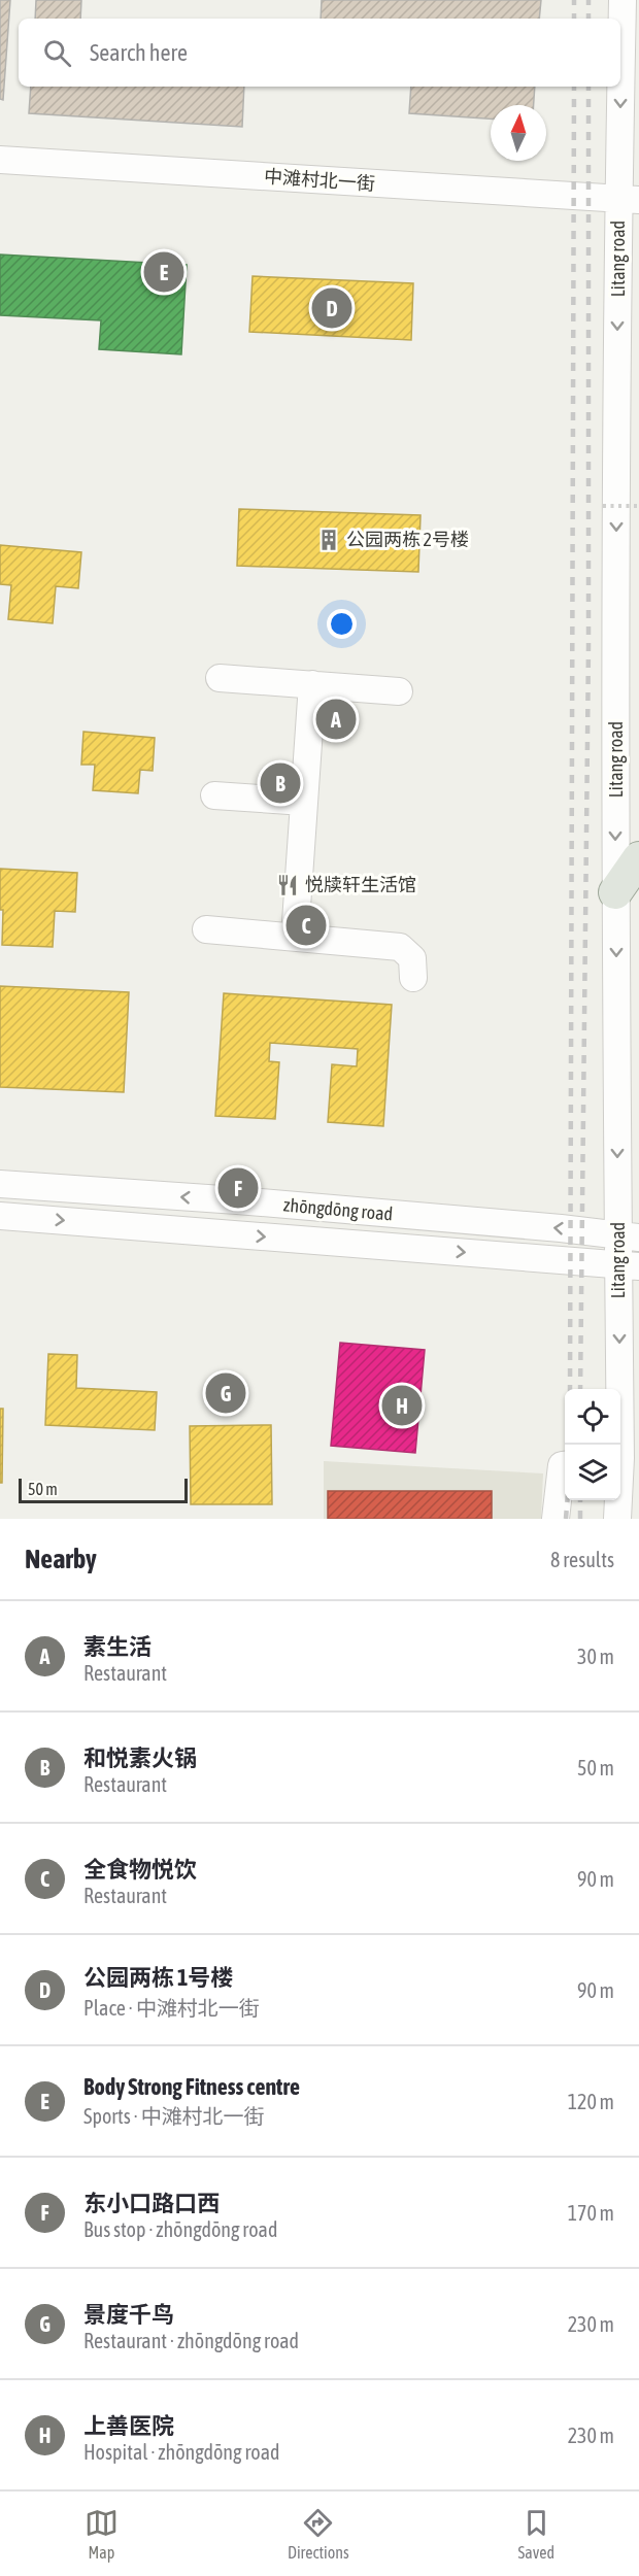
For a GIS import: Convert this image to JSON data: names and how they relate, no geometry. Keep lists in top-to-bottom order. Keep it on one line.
{"streets":{"street":["中滩村北一街","Litang road","zhōngdōng road"]},"crossings":[["中滩村北一街","Litang road"],["Litang road","zhōngdōng road"]],"one_way":["Litang road"],"places":{"building":["公园两栋 2号楼"],"restaurant":["悦牍轩生活馆"]},"scale_bar":"50 m","north":"top","page":{"search":"Search here","pins":["E","D","A","B","C","F","G","H"],"scale":"50 m","heading":["Nearby","8 results"],"list":[{"mark":"A","name":"素生活","note":"Restaurant","value":"30 m"},{"mark":"B","name":"和悦素火锅","note":"Restaurant","value":"50 m"},{"mark":"C","name":"全食物悦饮","note":"Restaurant","value":"90 m"},{"mark":"D","name":"公园两栋 1号楼","note":"Place · 中滩村北一街","value":"90 m"},{"mark":"E","name":"Body Strong Fitness centre","note":"Sports · 中滩村北一街","value":"120 m"},{"mark":"F","name":"东小口路口西","note":"Bus stop · zhōngdōng road","value":"170 m"},{"mark":"G","name":"景度千鸟","note":"Restaurant · zhōngdōng road","value":"230 m"},{"mark":"H","name":"上善医院","note":"Hospital · zhōngdōng road","value":"230 m"}],"nav":["Map","Directions","Saved"]}}
